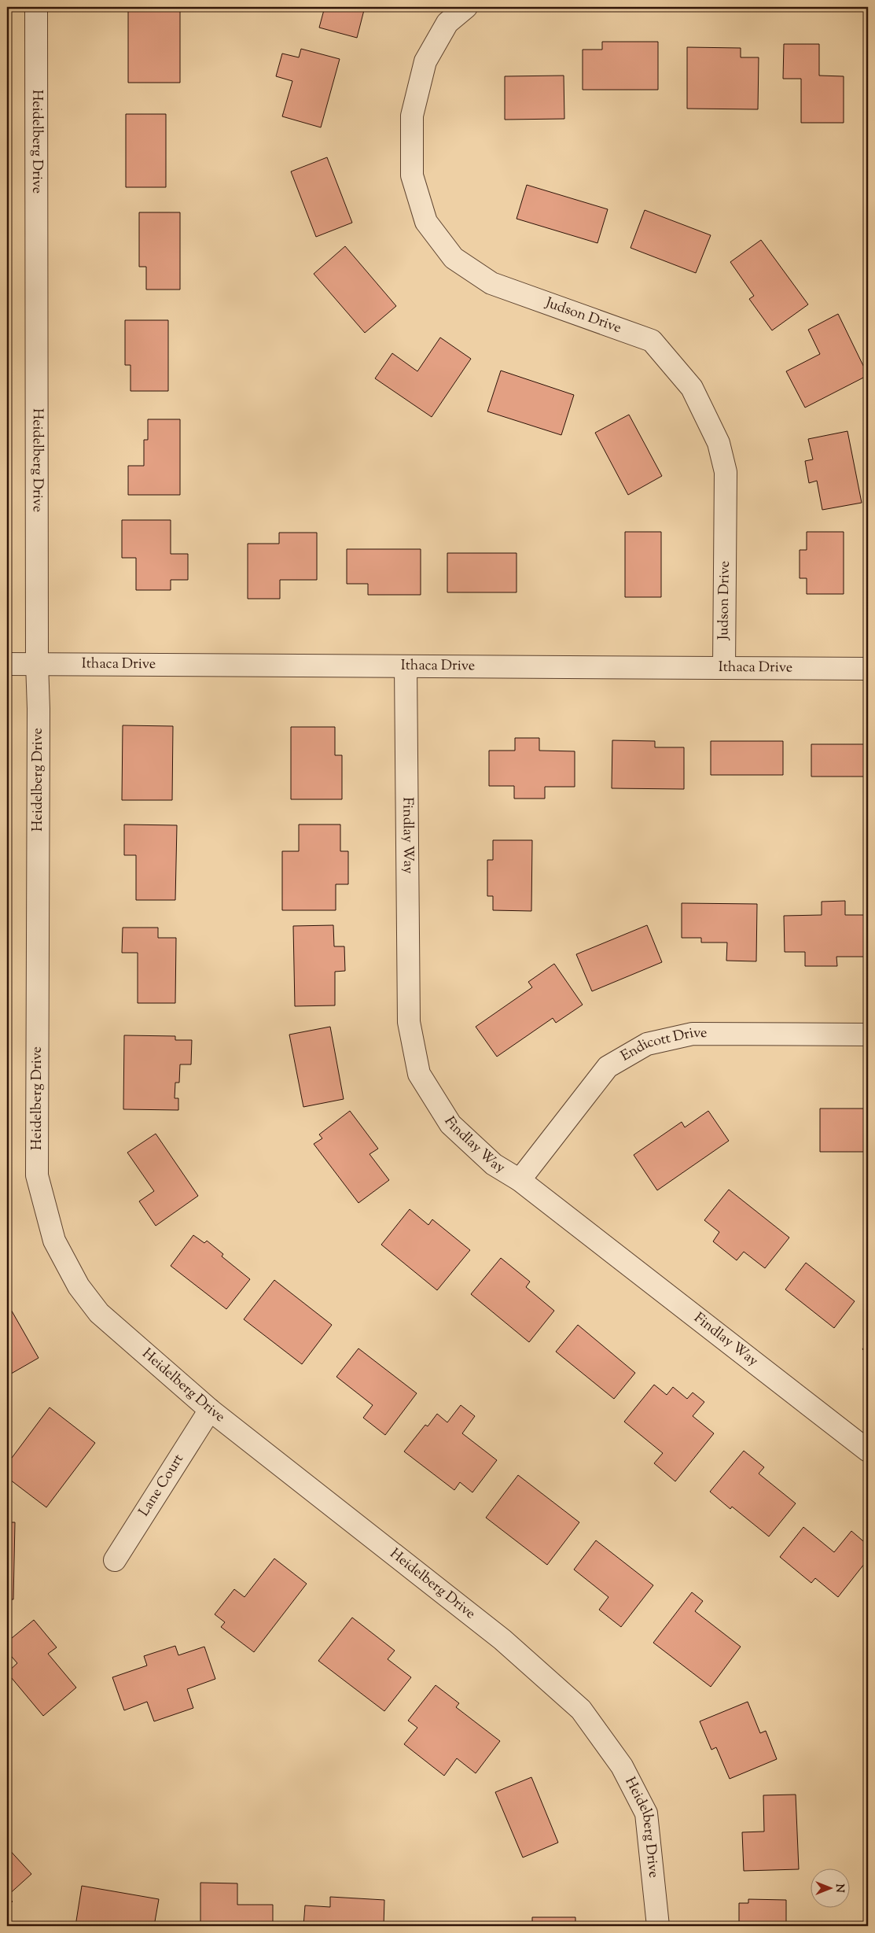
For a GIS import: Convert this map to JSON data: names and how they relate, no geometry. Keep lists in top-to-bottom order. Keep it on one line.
{"streets":{"street":["Heidelberg Drive","Judson Drive","Ithaca Drive","Findlay Way","Endicott Drive","Lane Court"]},"crossings":[["Heidelberg Drive","Ithaca Drive"],["Heidelberg Drive","Lane Court"],["Judson Drive","Ithaca Drive"],["Ithaca Drive","Findlay Way"],["Findlay Way","Endicott Drive"]],"north":"right"}
